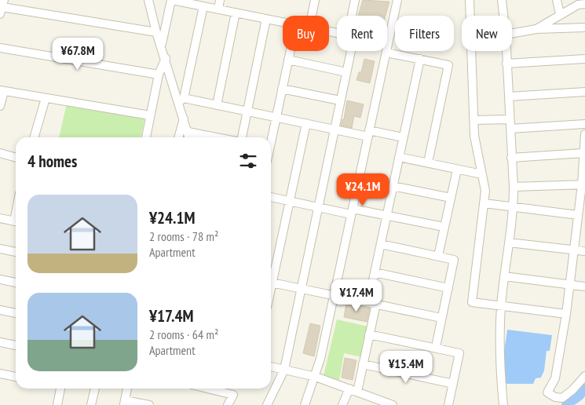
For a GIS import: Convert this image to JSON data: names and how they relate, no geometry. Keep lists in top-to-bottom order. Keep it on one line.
{"page":{"chip":["Buy","Rent","Filters","New"],"price":["¥67.8M","¥24.1M","¥17.4M","¥15.4M"],"heading":"4 homes","list":[{"name":"¥24.1M","note":"2 rooms · 78 m² · Apartment"},{"name":"¥17.4M","note":"2 rooms · 64 m² · Apartment"}]}}
